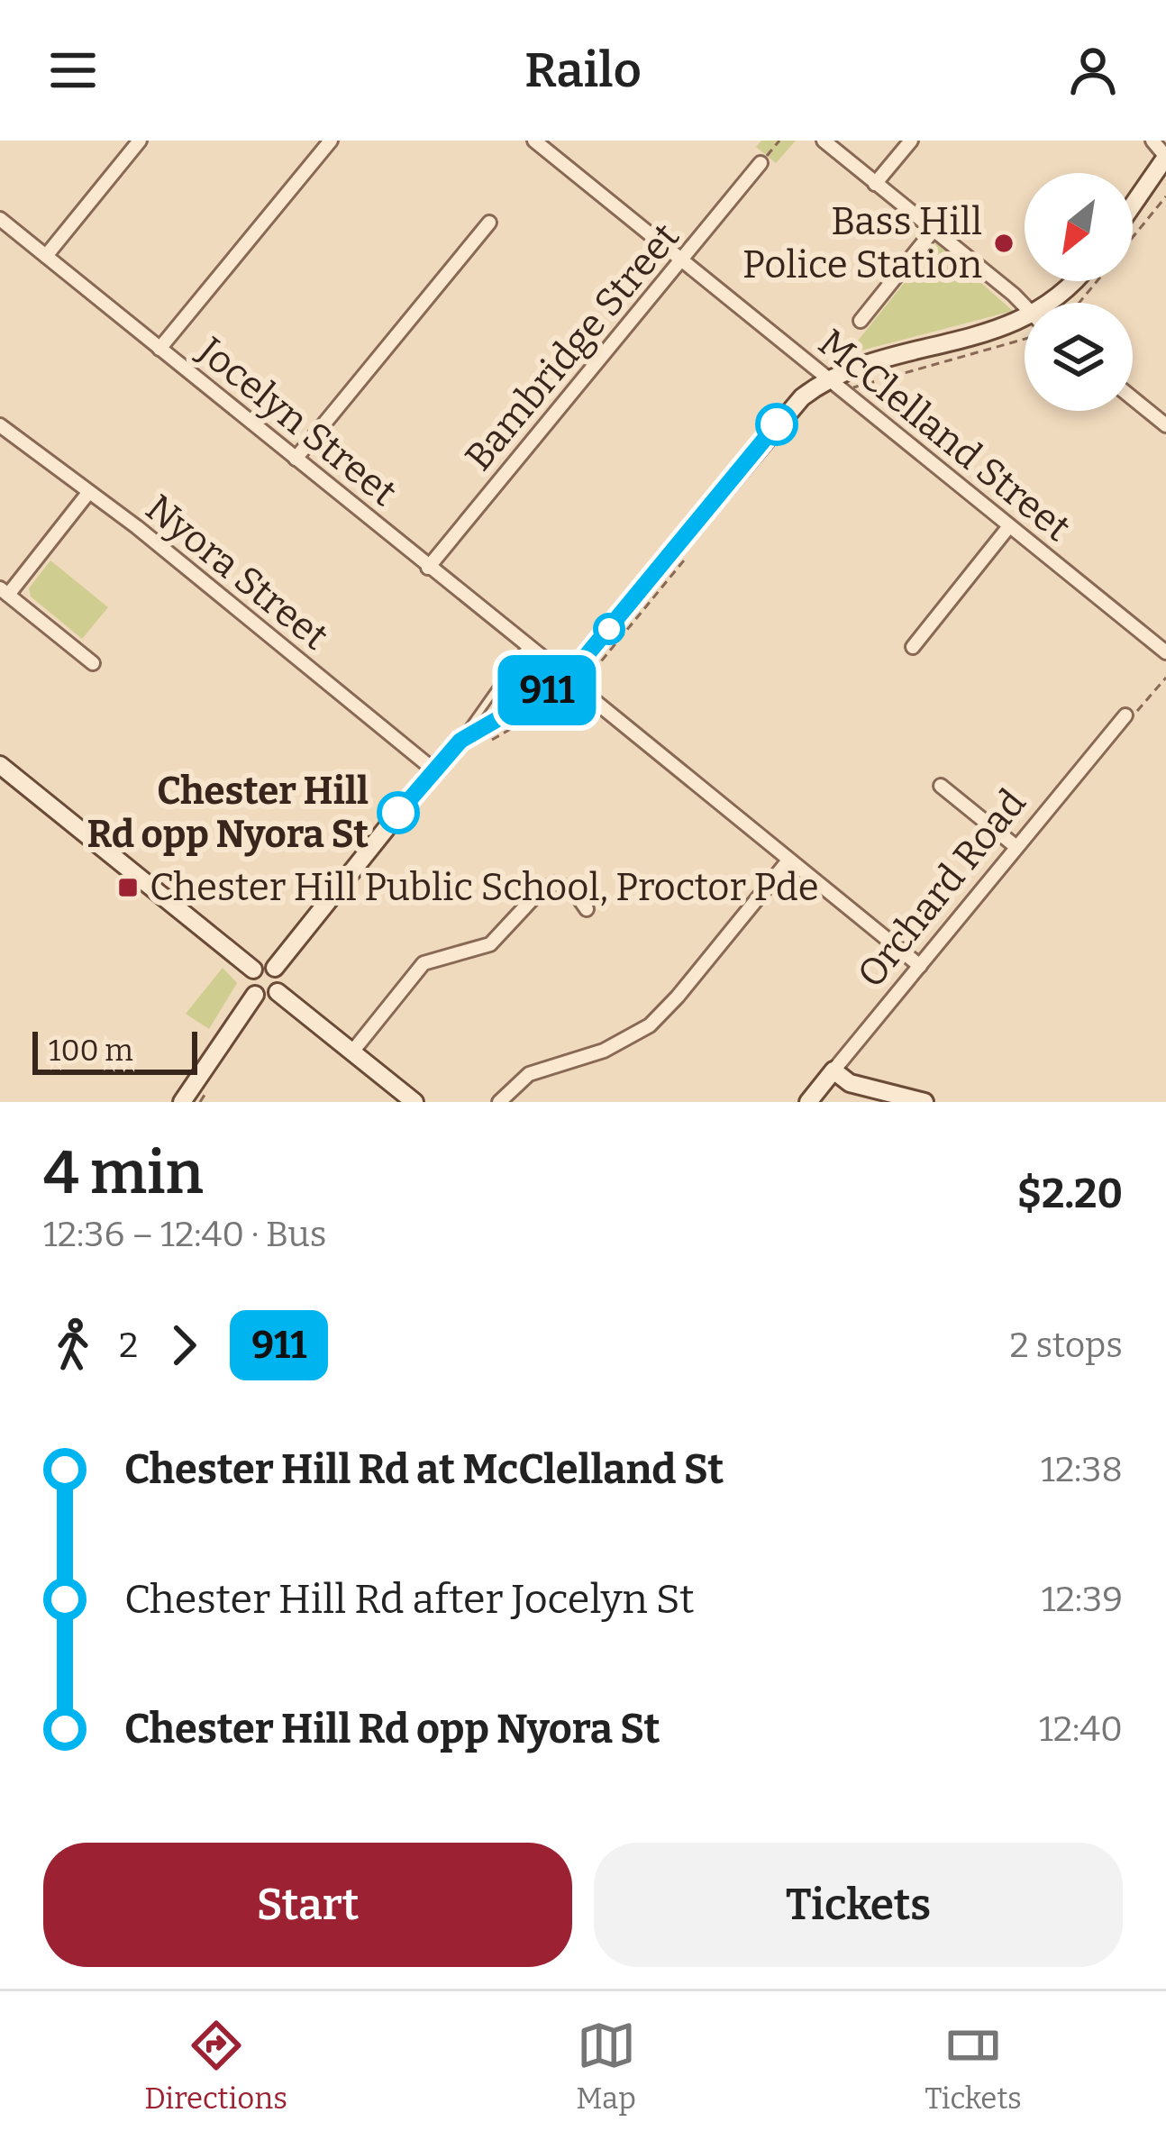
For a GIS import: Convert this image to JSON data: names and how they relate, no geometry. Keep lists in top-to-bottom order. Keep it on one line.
{"streets":{"street":["Bambridge Street","Jocelyn Street","McClelland Street","Nyora Street","Orchard Road"]},"crossings":[["Bambridge Street","Jocelyn Street"],["Bambridge Street","McClelland Street"],["Jocelyn Street","Orchard Road"]],"places":{"other":["Bass Hill Police Station","Chester Hill Rd opp Nyora St"],"transit":["Chester Hill Public School, Proctor Pde"]},"lines":["bus line 911"],"scale_bar":"100 m","north":"bottom left","page":{"header":"Railo","on_map":"911","scale":"100 m","heading":["4 min","12:36 – 12:40 · Bus","$2.20"],"legs":["2","911","2 stops"],"list":[{"name":"Chester Hill Rd at McClelland St","value":"12:38"},{"name":"Chester Hill Rd after Jocelyn St","value":"12:39"},{"name":"Chester Hill Rd opp Nyora St","value":"12:40"}],"buttons":["Start","Tickets"],"tabs":["Directions","Map","Tickets"]}}
